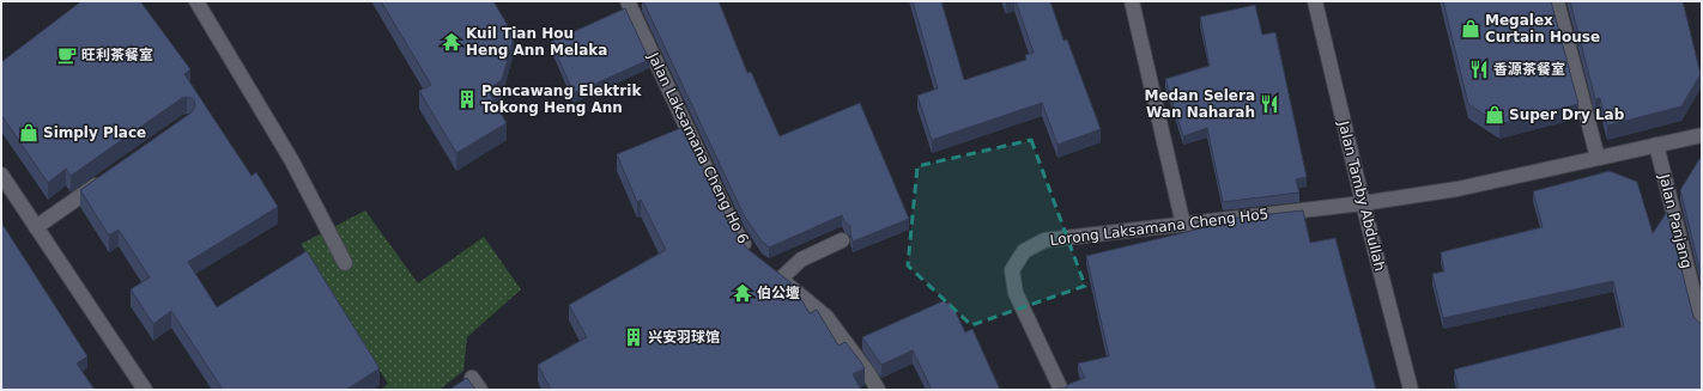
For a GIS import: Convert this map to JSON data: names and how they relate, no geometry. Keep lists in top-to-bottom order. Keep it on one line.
{"streets":{"street":["Jalan Laksamana Cheng Ho 6","Jalan Tamby Abdullah","Jalan Panjang","Lorong Laksamana Cheng Ho5"]},"crossings":[["Jalan Tamby Abdullah","Lorong Laksamana Cheng Ho5"],["Jalan Panjang","Lorong Laksamana Cheng Ho5"]],"places":{"shop":["Megalex Curtain House","Super Dry Lab","Simply Place"],"temple":["Kuil Tian Hou Heng Ann Melaka","伯公壇"],"cafe":["旺利茶餐室"],"restaurant":["香源茶餐室","Medan Selera Wan Naharah"],"building":["Pencawang Elektrik Tokong Heng Ann","兴安羽球馆"]}}
